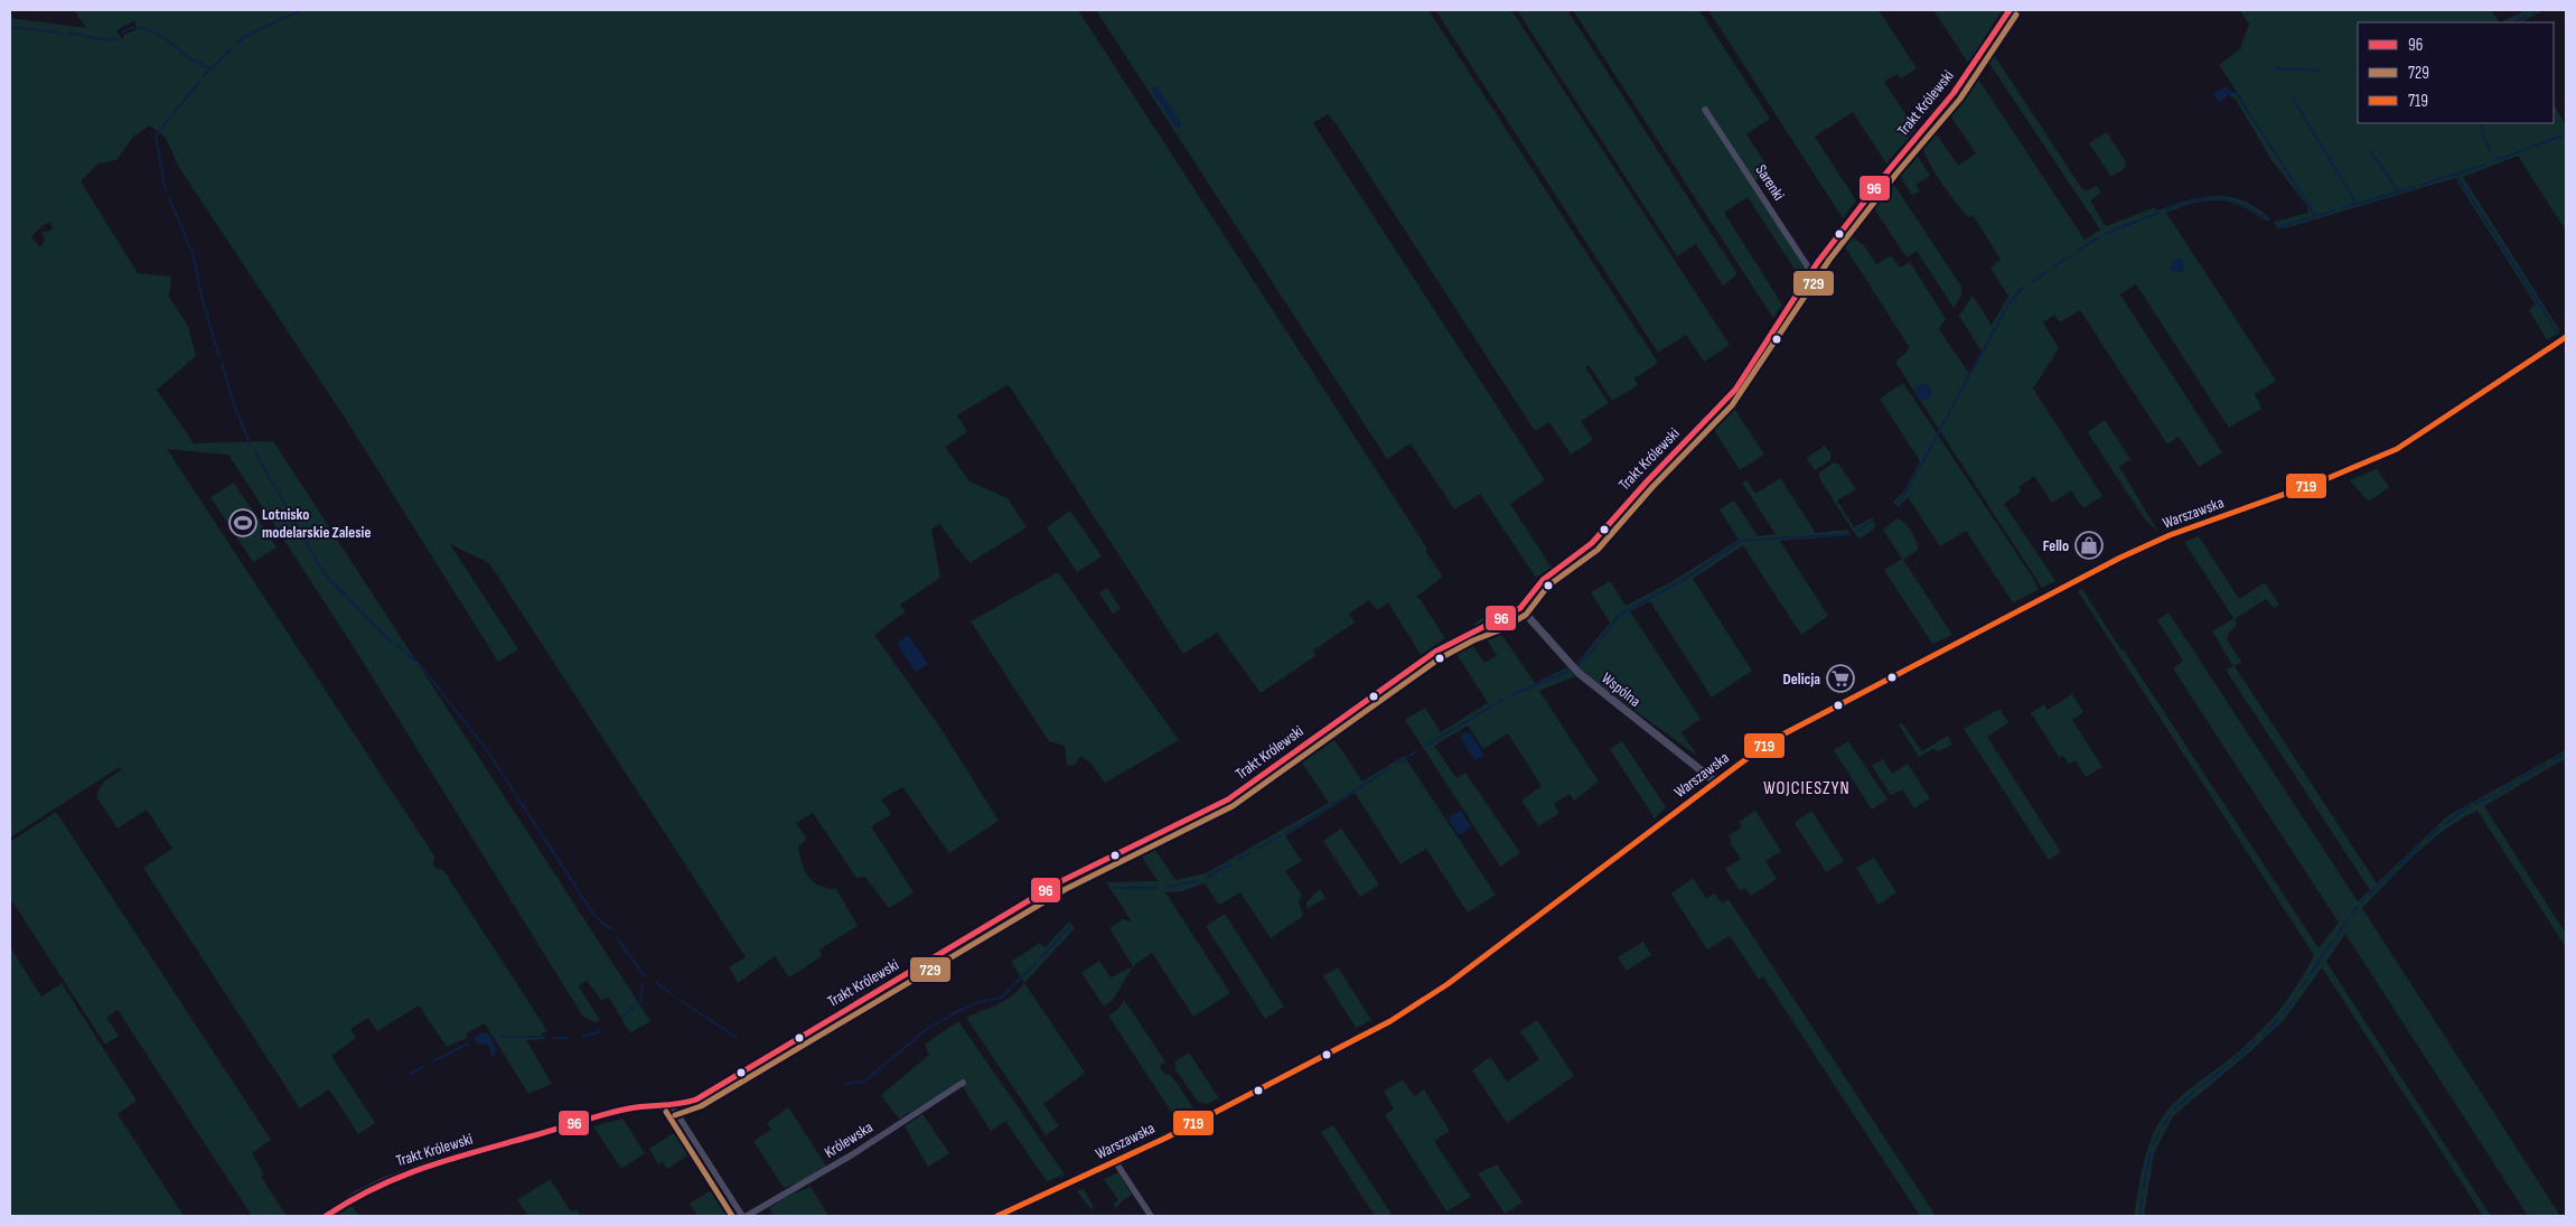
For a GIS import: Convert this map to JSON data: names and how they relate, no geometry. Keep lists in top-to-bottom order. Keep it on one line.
{"streets":{"main road":["Warszawska"],"street":["Trakt Królewski","Sarenki","Wspólna","Królewska"]},"crossings":[["Trakt Królewski","Sarenki"],["Trakt Królewski","Wspólna"],["Warszawska","Wspólna"]],"districts":["WOJCIESZYN"],"places":{"sports":["Lotnisko modelarskie Zalesie"],"shop":["Fello"],"supermarket":["Delicja"]},"lines":["transit line 96","transit line 729","transit line 719"],"legend":["96","729","719"]}
